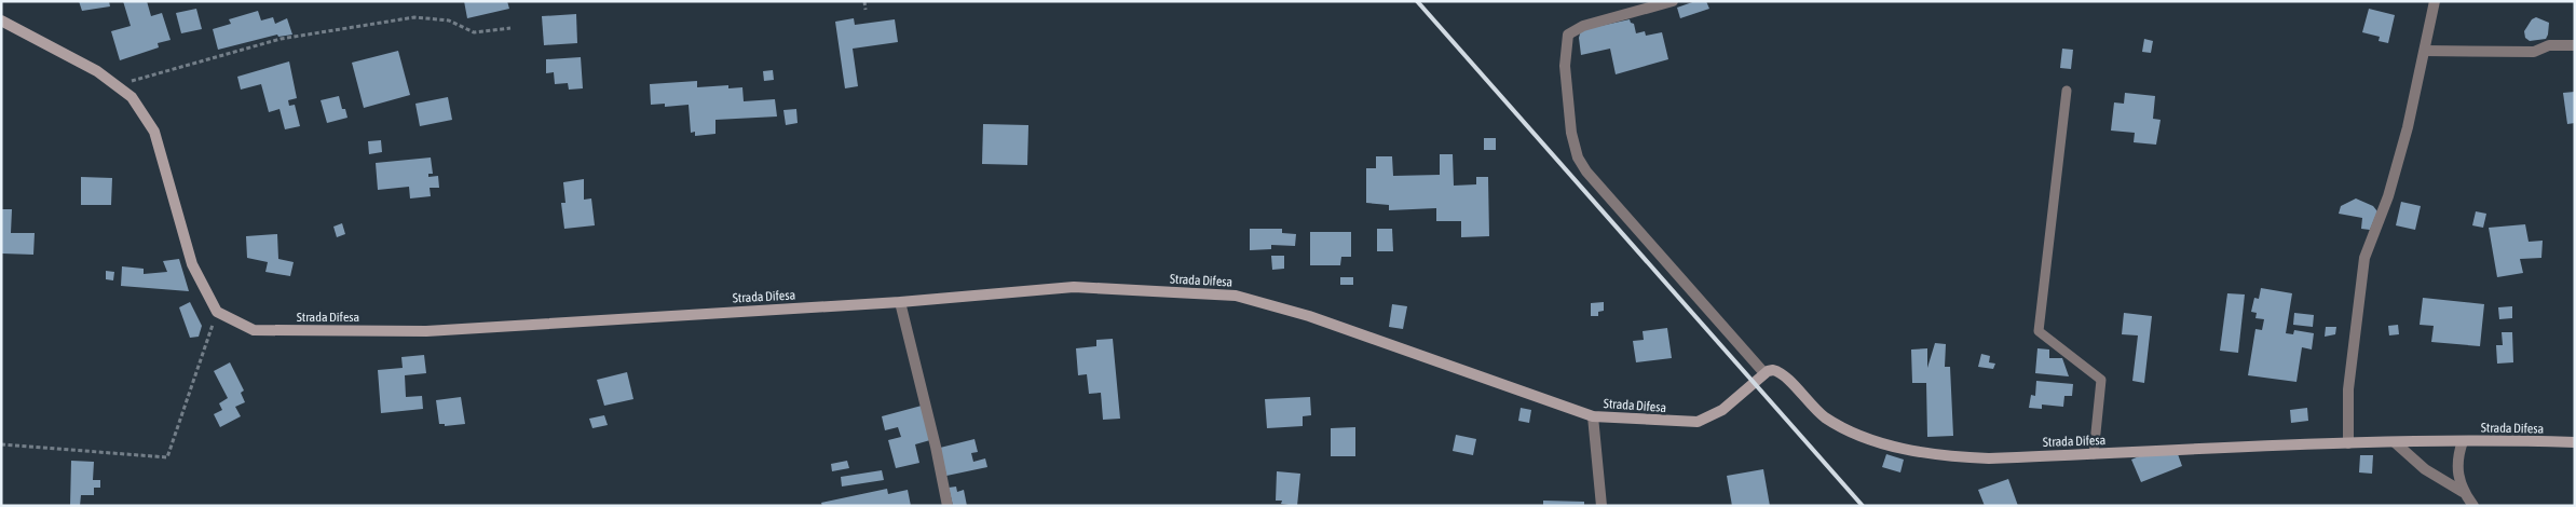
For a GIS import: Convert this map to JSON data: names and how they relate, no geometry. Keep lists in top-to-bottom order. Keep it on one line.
{"streets":{"street":["Strada Difesa"]}}
